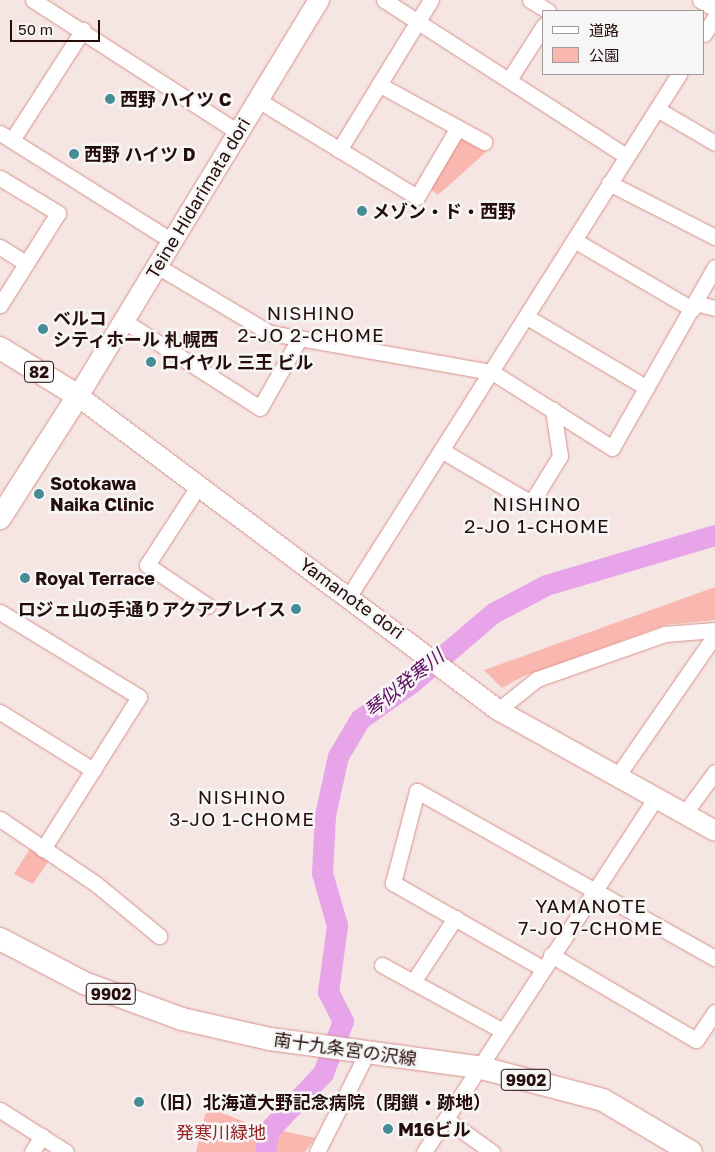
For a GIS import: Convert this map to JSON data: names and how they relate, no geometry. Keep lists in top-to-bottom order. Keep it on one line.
{"streets":{"main road":["Teine Hidarimata dori","82","Yamanote dori","9902","南十九条宮の沢線"]},"crossings":[["Teine Hidarimata dori","82"],["Teine Hidarimata dori","Yamanote dori"],["82","Yamanote dori"]],"districts":["NISHINO 2-JO 2-CHOME","NISHINO 2-JO 1-CHOME","NISHINO 3-JO 1-CHOME","YAMANOTE 7-JO 7-CHOME"],"water":["琴似発寒川"],"parks":["発寒川緑地"],"places":["西野 ハイツ C","西野 ハイツ D","メゾン・ド・西野","ベルコ シティホール 札幌西","ロイヤル 三王 ビル","Sotokawa Naika Clinic","Royal Terrace","ロジェ山の手通りアクアプレイス","（旧）北海道大野記念病院（閉鎖・跡地）","M16ビル"],"legend":["道路","公園"],"scale_bar":"50 m"}
